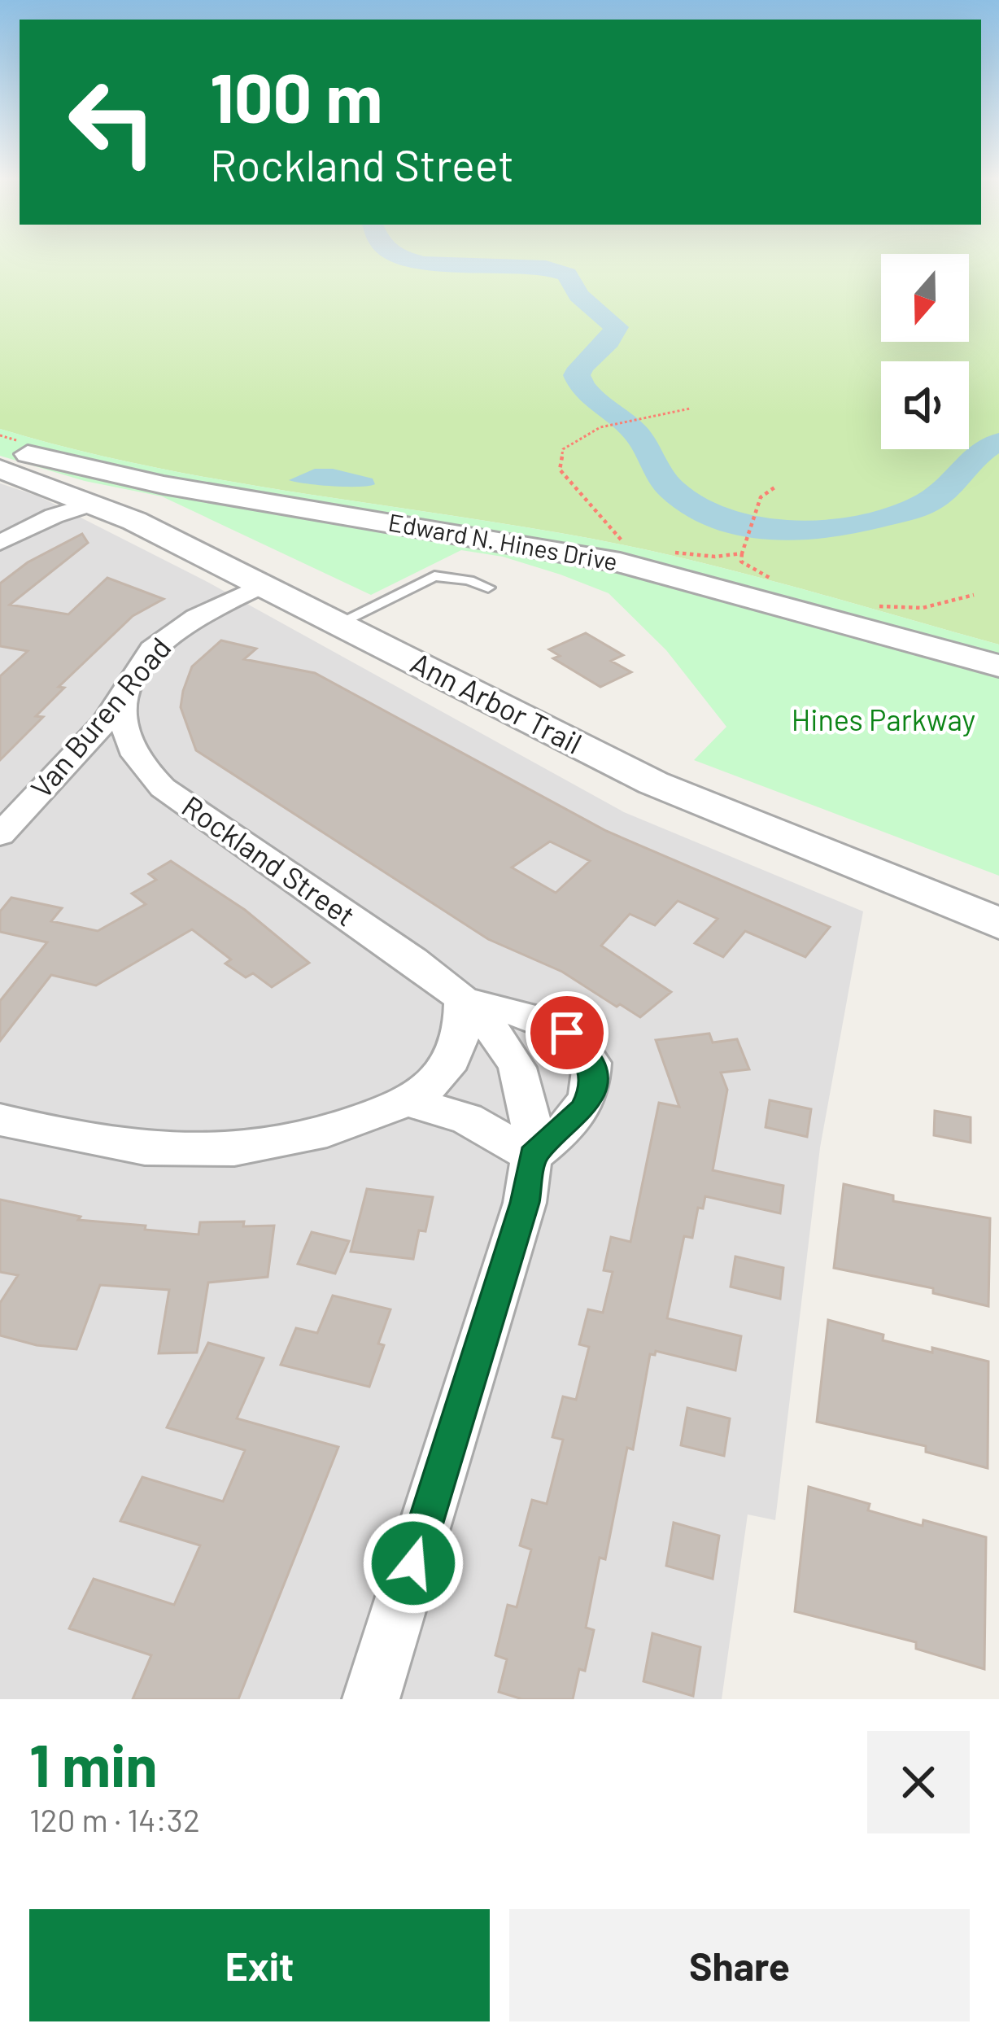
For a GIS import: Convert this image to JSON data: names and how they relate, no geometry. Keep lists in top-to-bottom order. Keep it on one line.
{"streets":{"street":["Edward N. Hines Drive","Ann Arbor Trail","Van Buren Road","Rockland Street"]},"crossings":[["Ann Arbor Trail","Van Buren Road"],["Van Buren Road","Rockland Street"]],"parks":["Hines Parkway"],"north":"bottom","page":{"turn":["100 m","Rockland Street"],"heading":["1 min","120 m · 14:32"],"buttons":["Exit","Share"]}}
